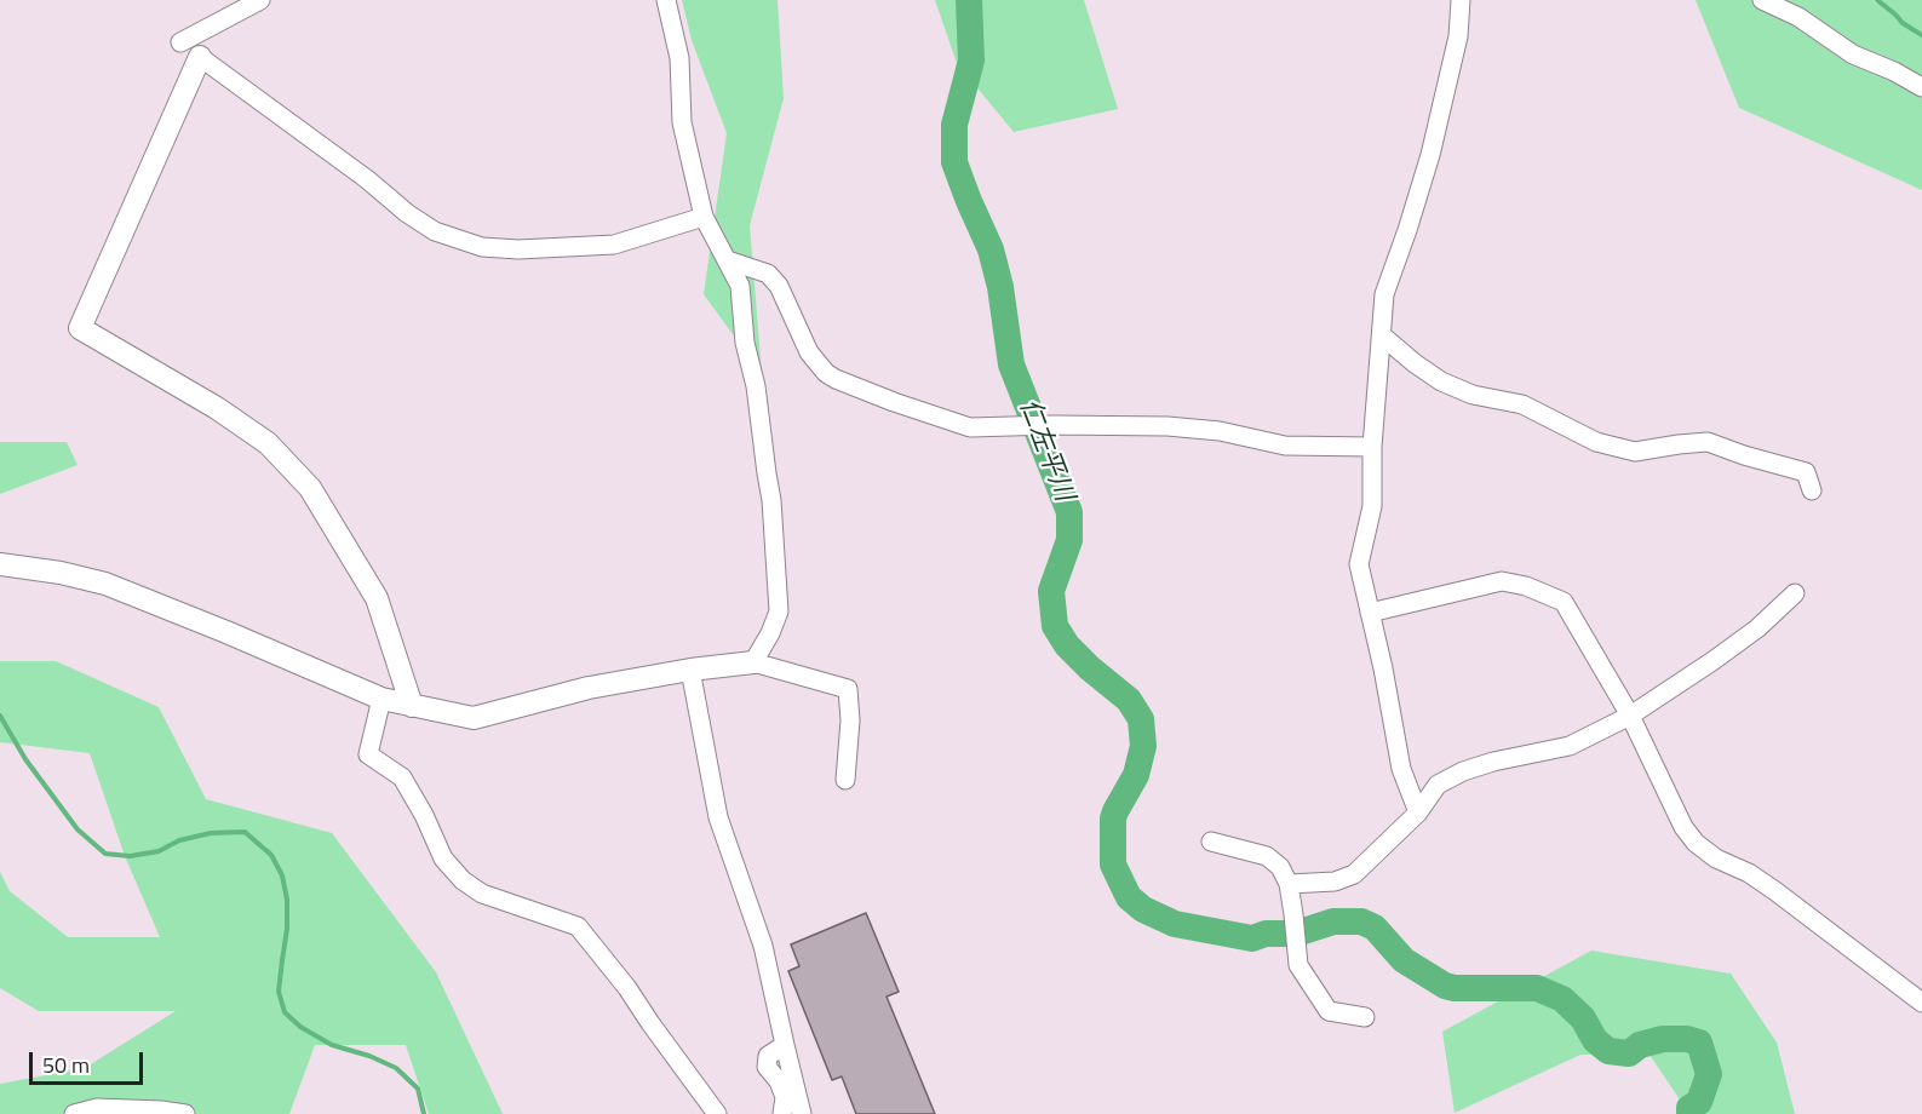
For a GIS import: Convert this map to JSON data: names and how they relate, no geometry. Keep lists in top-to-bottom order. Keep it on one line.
{"water":["仁左平川"],"scale_bar":"50 m"}
